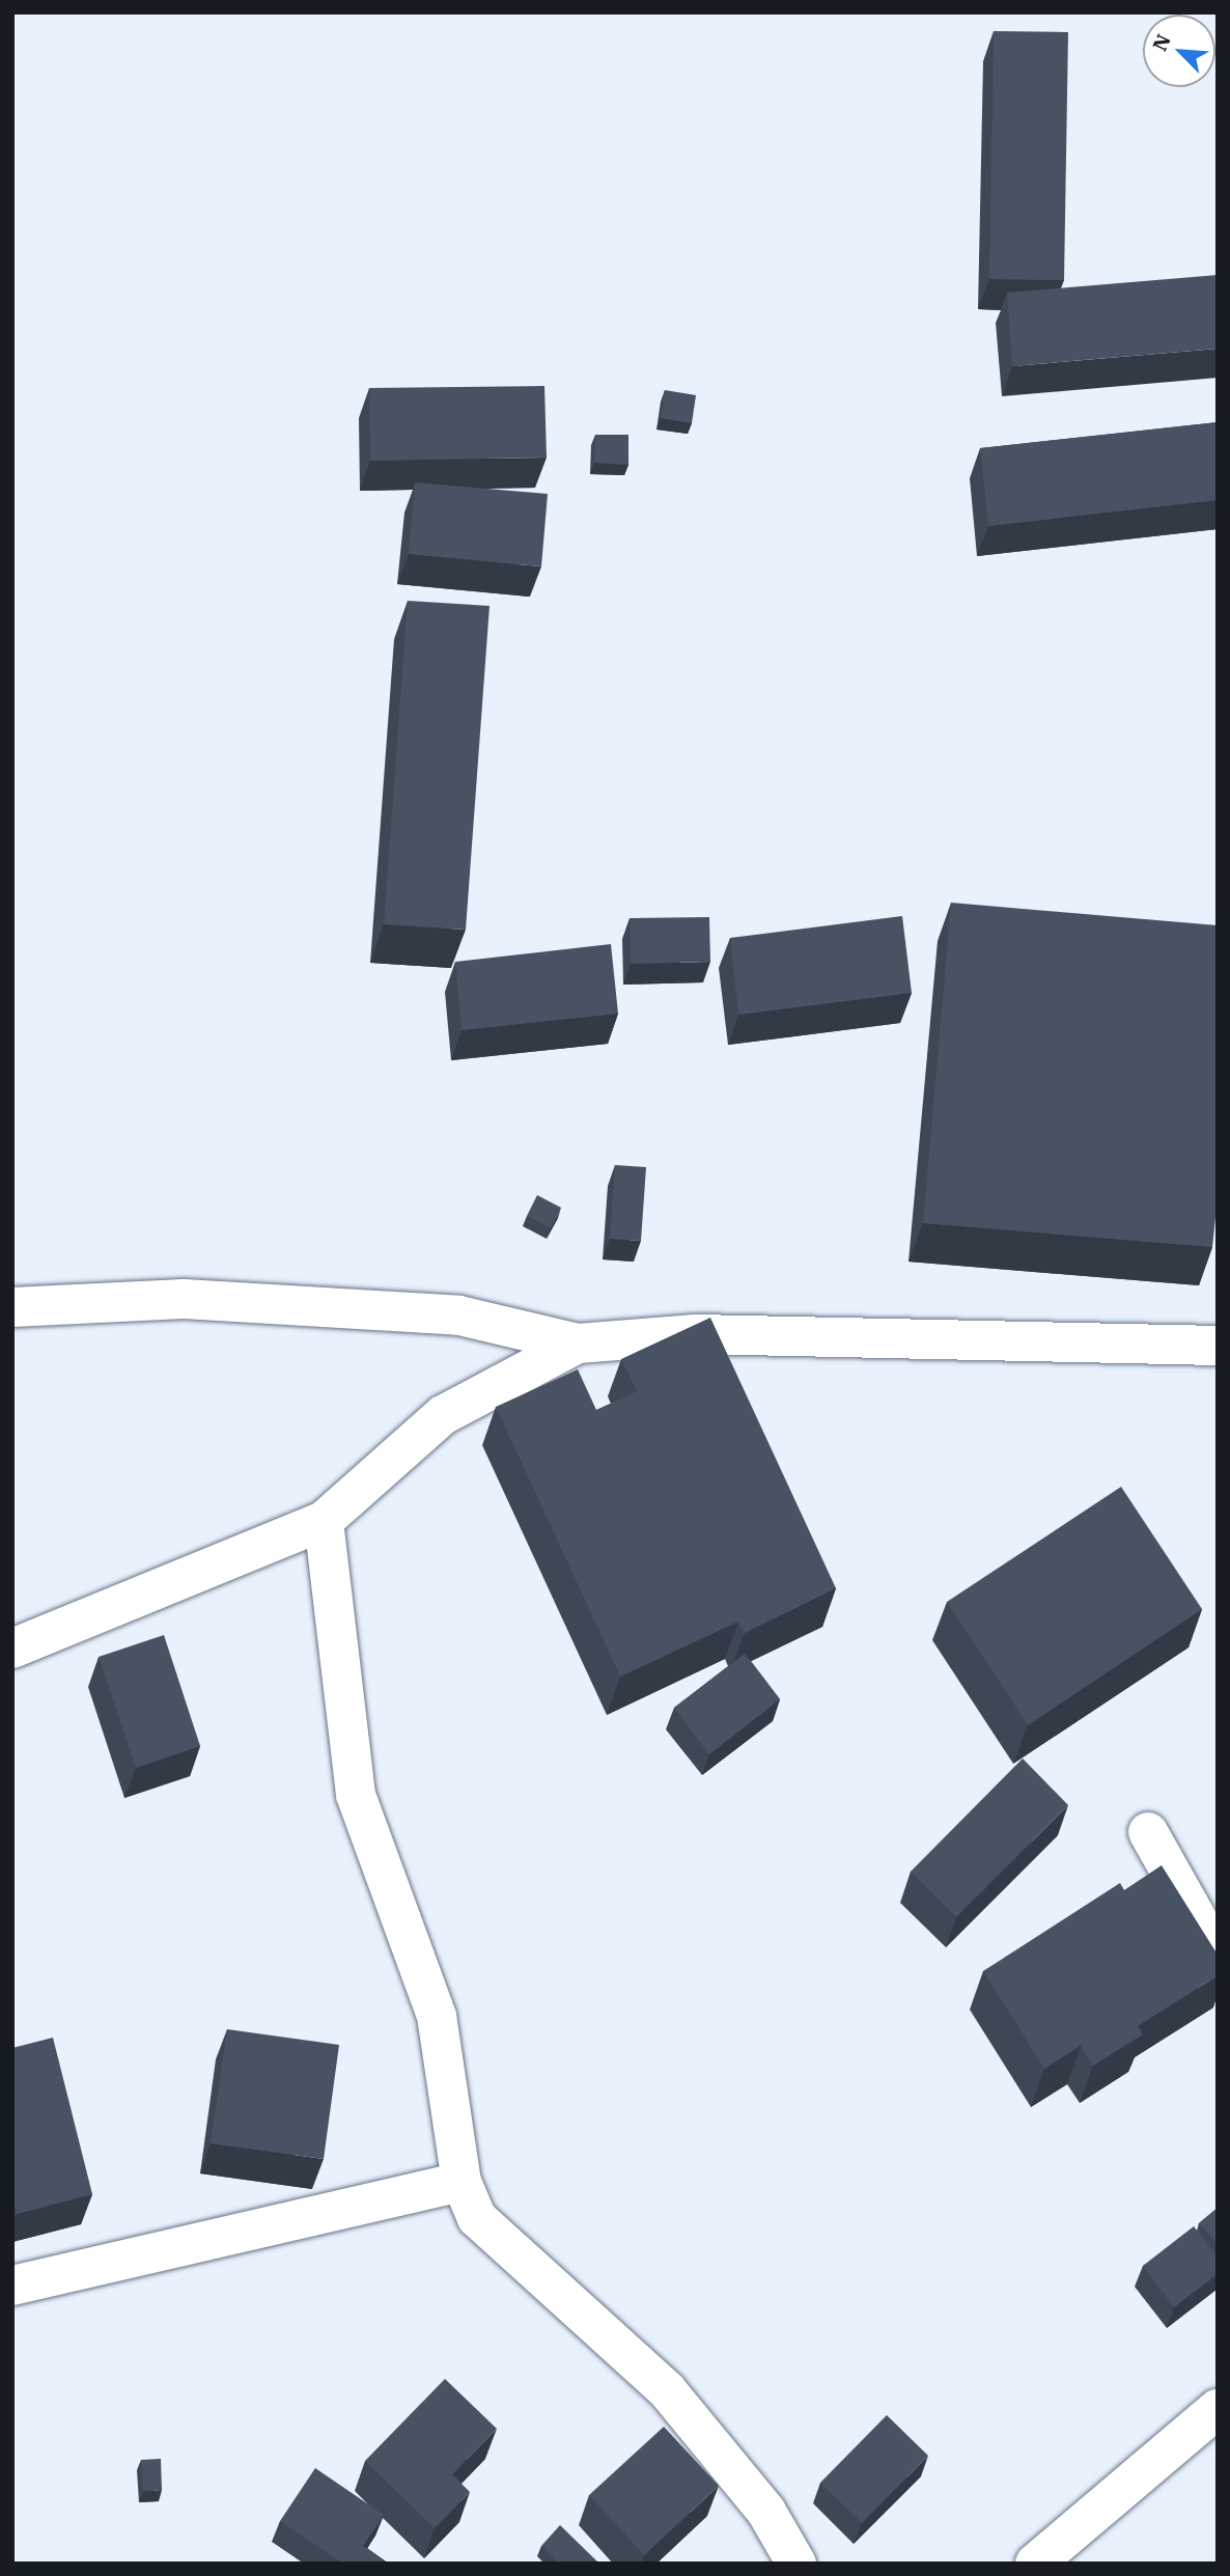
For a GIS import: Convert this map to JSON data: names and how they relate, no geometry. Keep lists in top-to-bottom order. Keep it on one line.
{"north":"top left"}
